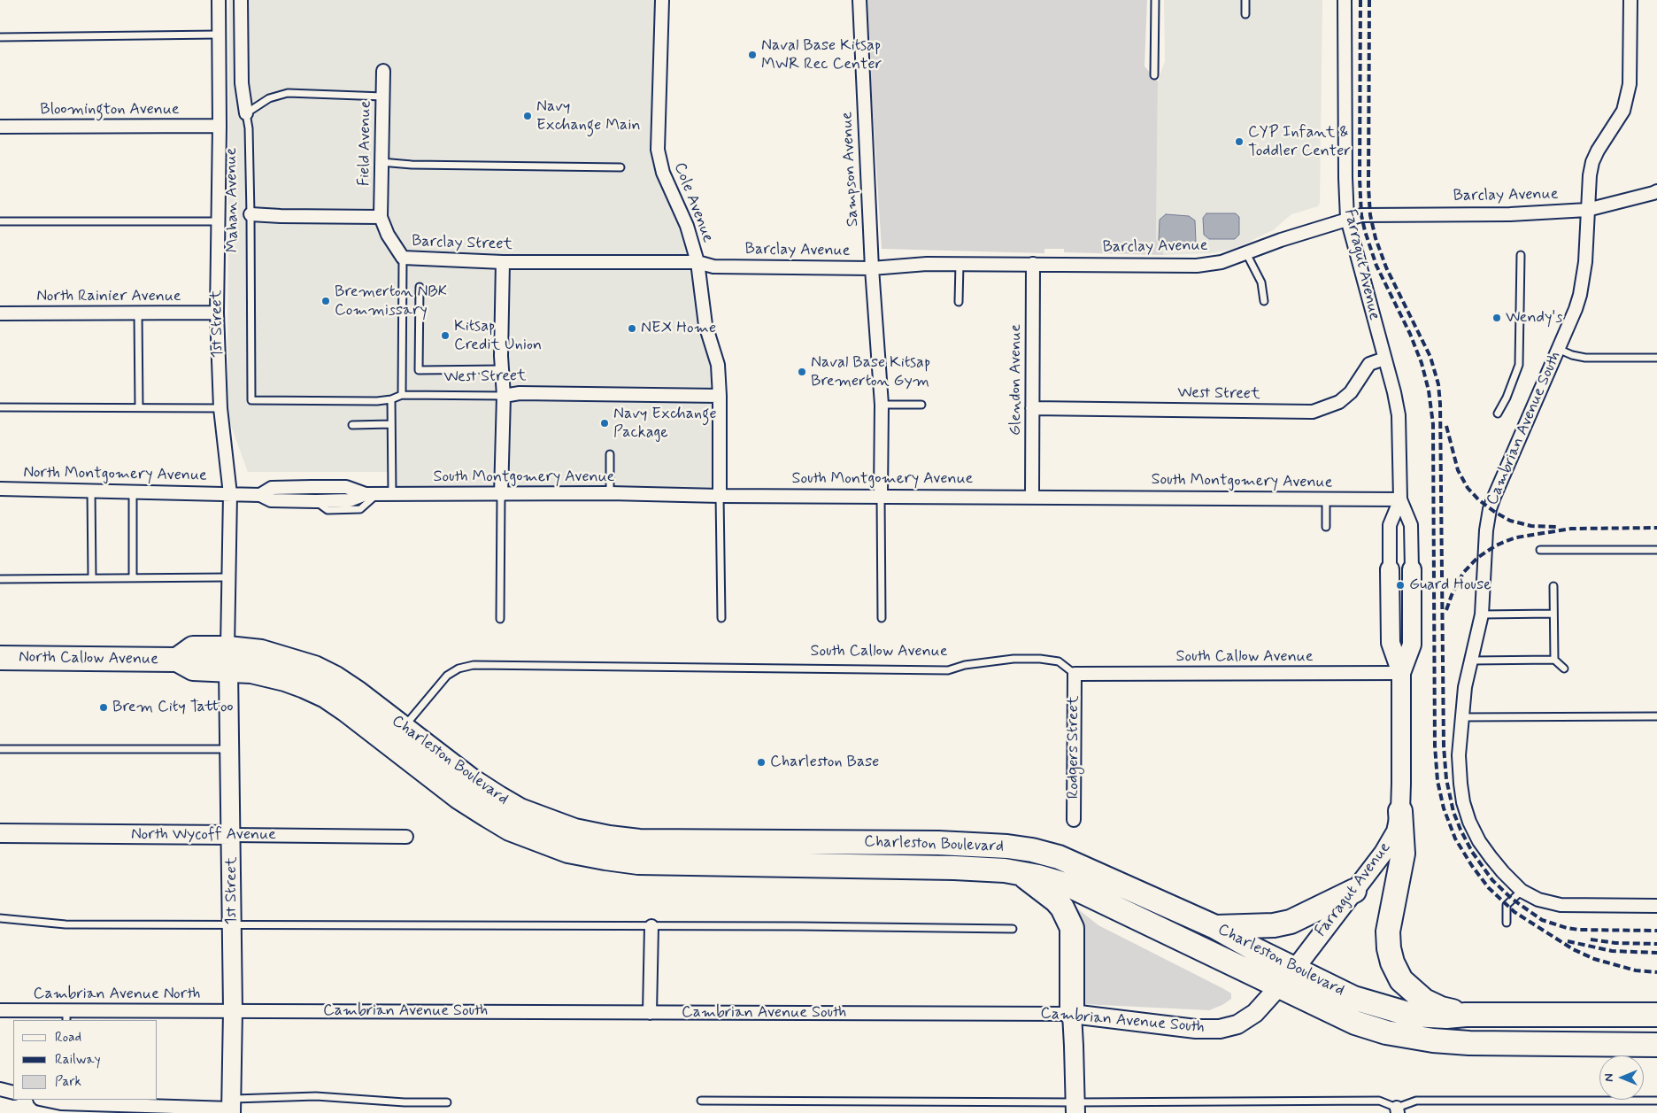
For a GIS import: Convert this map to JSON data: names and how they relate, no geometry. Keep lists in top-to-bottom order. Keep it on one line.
{"streets":{"highway":["North Callow Avenue","Charleston Boulevard"],"street":["Bloomington Avenue","Field Avenue","Sampson Avenue","Barclay Avenue","Mahan Avenue","Cole Avenue","Barclay Street","Farragut Avenue","North Rainier Avenue","1st Street","West Street","Glendon Avenue","Cambrian Avenue South","North Montgomery Avenue","South Montgomery Avenue","South Callow Avenue","Rodgers Street","North Wycoff Avenue","Cambrian Avenue North"]},"crossings":[["Bloomington Avenue","1st Street"],["Field Avenue","Barclay Street"],["Sampson Avenue","Barclay Avenue"],["Sampson Avenue","South Montgomery Avenue"],["Barclay Avenue","Cole Avenue"],["Barclay Avenue","Barclay Street"],["Barclay Avenue","Farragut Avenue"],["Barclay Avenue","Glendon Avenue"],["Barclay Avenue","Cambrian Avenue South"],["Mahan Avenue","West Street"],["Cole Avenue","Barclay Street"],["Cole Avenue","West Street"],["Cole Avenue","South Montgomery Avenue"],["Farragut Avenue","West Street"],["Farragut Avenue","Cambrian Avenue South"],["Farragut Avenue","South Montgomery Avenue"],["Farragut Avenue","South Callow Avenue"],["Farragut Avenue","Charleston Boulevard"],["North Rainier Avenue","1st Street"],["1st Street","Cambrian Avenue South"],["1st Street","North Montgomery Avenue"],["1st Street","South Montgomery Avenue"],["1st Street","North Callow Avenue"],["1st Street","Charleston Boulevard"],["1st Street","North Wycoff Avenue"],["1st Street","Cambrian Avenue North"],["West Street","Glendon Avenue"],["Glendon Avenue","South Montgomery Avenue"],["Cambrian Avenue South","Charleston Boulevard"],["Cambrian Avenue South","Cambrian Avenue North"],["North Montgomery Avenue","South Montgomery Avenue"],["South Callow Avenue","Rodgers Street"],["South Callow Avenue","Charleston Boulevard"],["North Callow Avenue","Charleston Boulevard"]],"places":["Naval Base Kitsap MWR Rec Center","Navy Exchange Main","CYP Infant & Toddler Center","Bremerton NBK Commissary","Wendy's","NEX Home","Kitsap Credit Union","Naval Base Kitsap Bremerton Gym","Navy Exchange Package","Guard House","Brem City Tattoo","Charleston Base"],"legend":["Road","Railway","Park"],"north":"left"}
